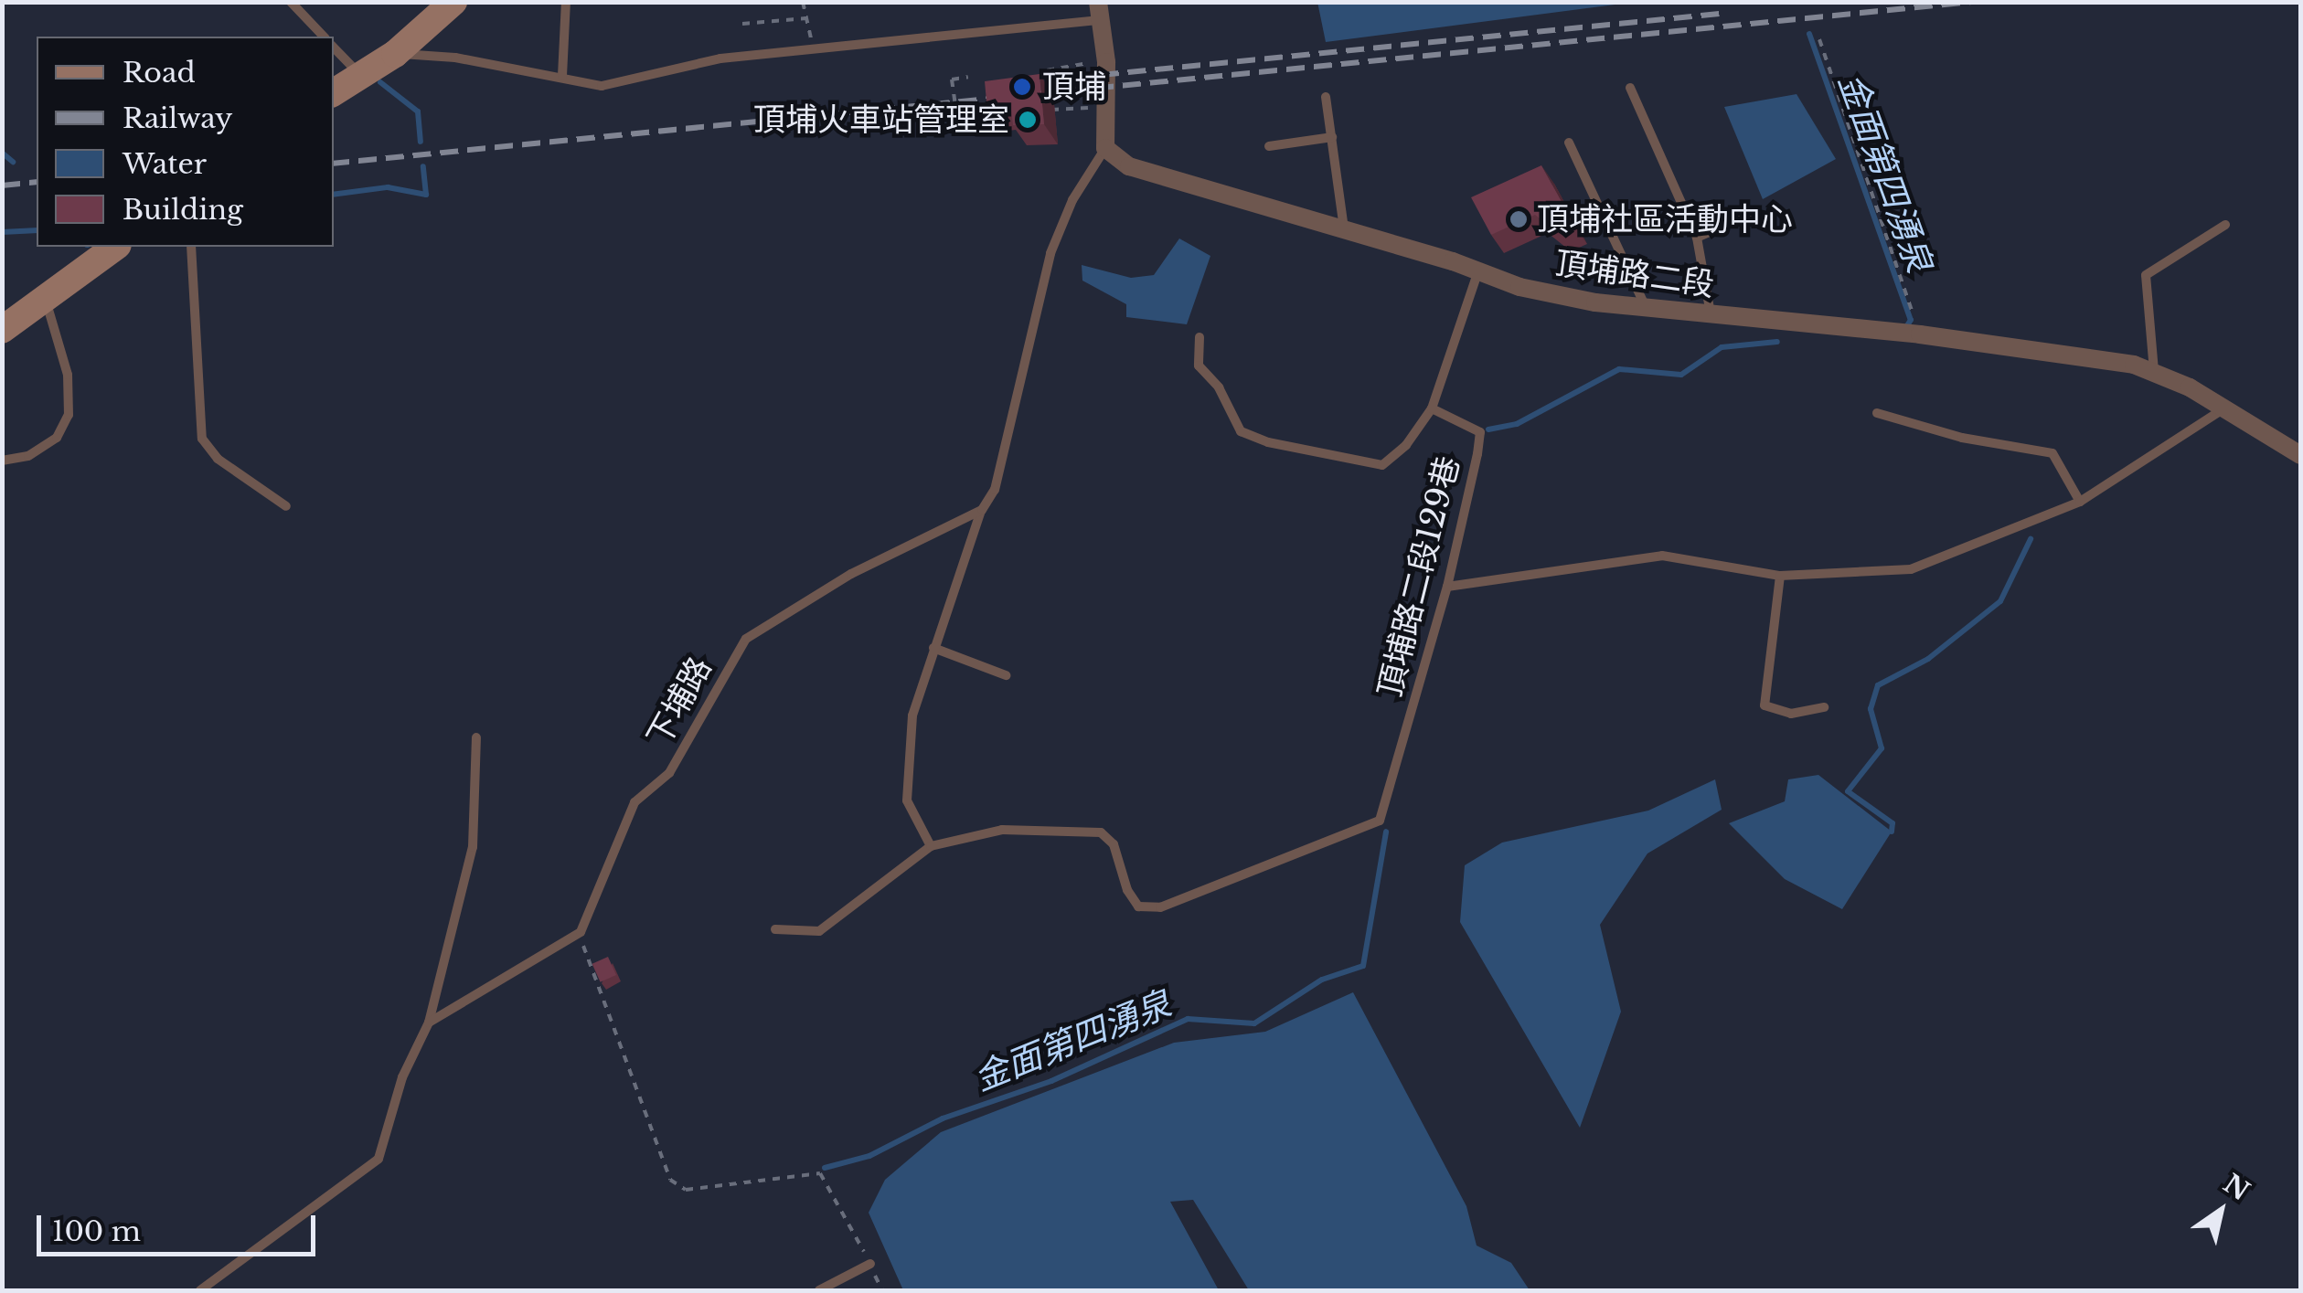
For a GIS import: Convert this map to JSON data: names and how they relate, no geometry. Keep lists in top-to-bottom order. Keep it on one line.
{"streets":{"street":["頂埔路二段"],"lane":["頂埔路二段129巷","下埔路"]},"crossings":[["頂埔路二段","頂埔路二段129巷"]],"water":["金面第四湧泉"],"places":["頂埔","頂埔火車站管理室","頂埔社區活動中心"],"legend":["Road","Railway","Water","Building"],"scale_bar":"100 m","north":"top right"}
